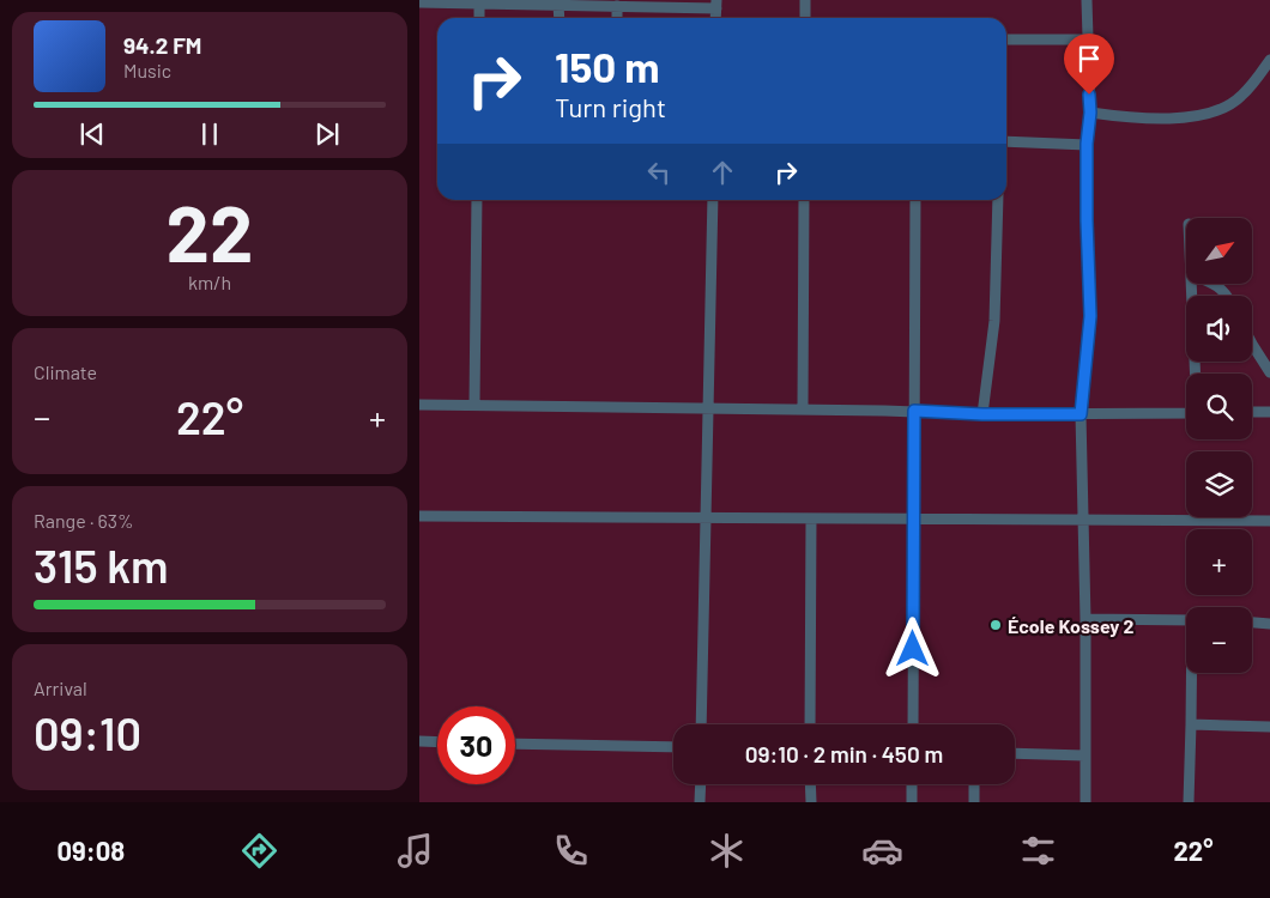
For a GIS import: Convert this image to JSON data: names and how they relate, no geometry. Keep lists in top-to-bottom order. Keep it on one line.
{"places":["École Kossey 2"],"north":"top right","page":{"turn":["150 m","Turn right"],"song":["94.2 FM","Music"],"tile":[["22","km/h"],"Climate",["Range · 63%","315 km"],["Arrival","09:10"]],"map_buttons":["+","−"],"heat":["−","22°","+"],"limit":"30","trip":"09:10 · 2 min · 450 m","tabs":["09:08","22°"]}}
